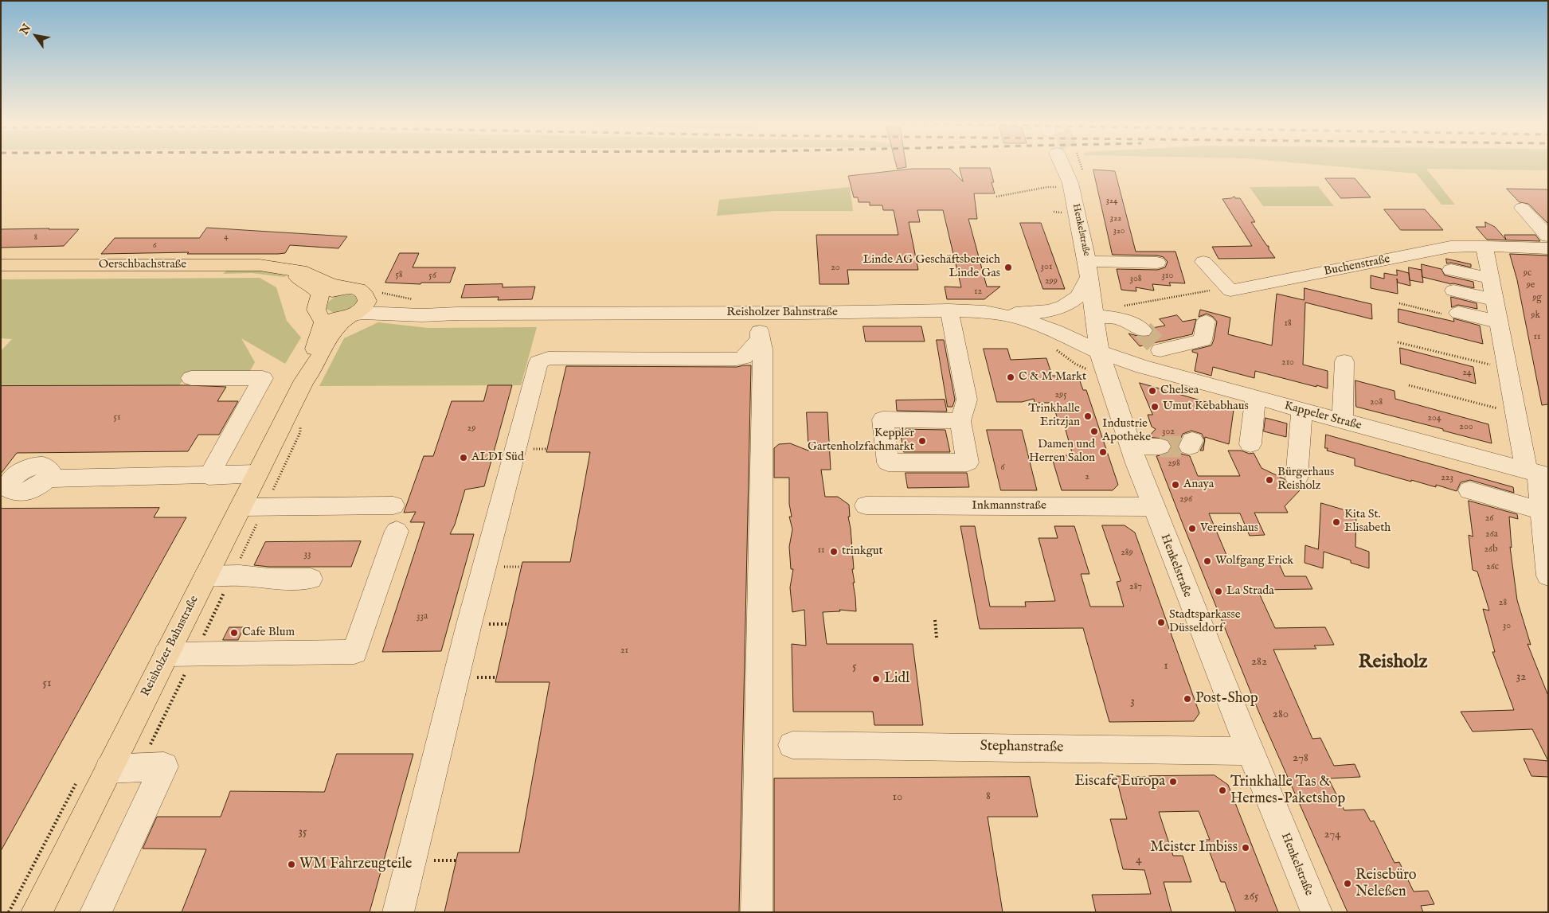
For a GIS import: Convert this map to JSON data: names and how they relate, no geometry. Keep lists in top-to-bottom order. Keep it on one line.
{"streets":{"main road":["Oerschbachstraße","Reisholzer Bahnstraße"],"street":["Henkelstraße","Buchenstraße","Kappeler Straße","Inkmannstraße","Stephanstraße"]},"crossings":[["Henkelstraße","Reisholzer Bahnstraße"],["Henkelstraße","Kappeler Straße"],["Henkelstraße","Inkmannstraße"],["Henkelstraße","Stephanstraße"],["Oerschbachstraße","Reisholzer Bahnstraße"],["Reisholzer Bahnstraße","Kappeler Straße"]],"districts":["Reisholz"],"places":["Linde AG Geschäftsbereich Linde Gas","C & M Markt","Chelsea","Umut Kebabhaus","Trinkhalle Eritzjan","Industrie Apotheke","Keppler Gartenholzfachmarkt","Damen und Herren Salon","ALDI Süd","Bürgerhaus Reisholz","Anaya","Kita St. Elisabeth","Vereinshaus","trinkgut","Wolfgang Frick","La Strada","Stadtsparkasse Düsseldorf","Cafe Blum","Lidl","Post-Shop","Eiscafe Europa","Trinkhalle Tas & Hermes-Paketshop","Meister Imbiss","WM Fahrzeugteile","Reisebüro Neleßen"],"house_numbers":["324","322","320","4","8","6","301","20","9c","58","56","310","308","299","9e","12","9g","9k","18","11","210","24","295","208","51","204","200","29","302","298","6","2","223","296","26","26a","26b","11","289","33","26c","287","28","33a","30","21","282","1","5","32","51","3","280","278","8","10","35","274","4","265"],"north":"top left"}
